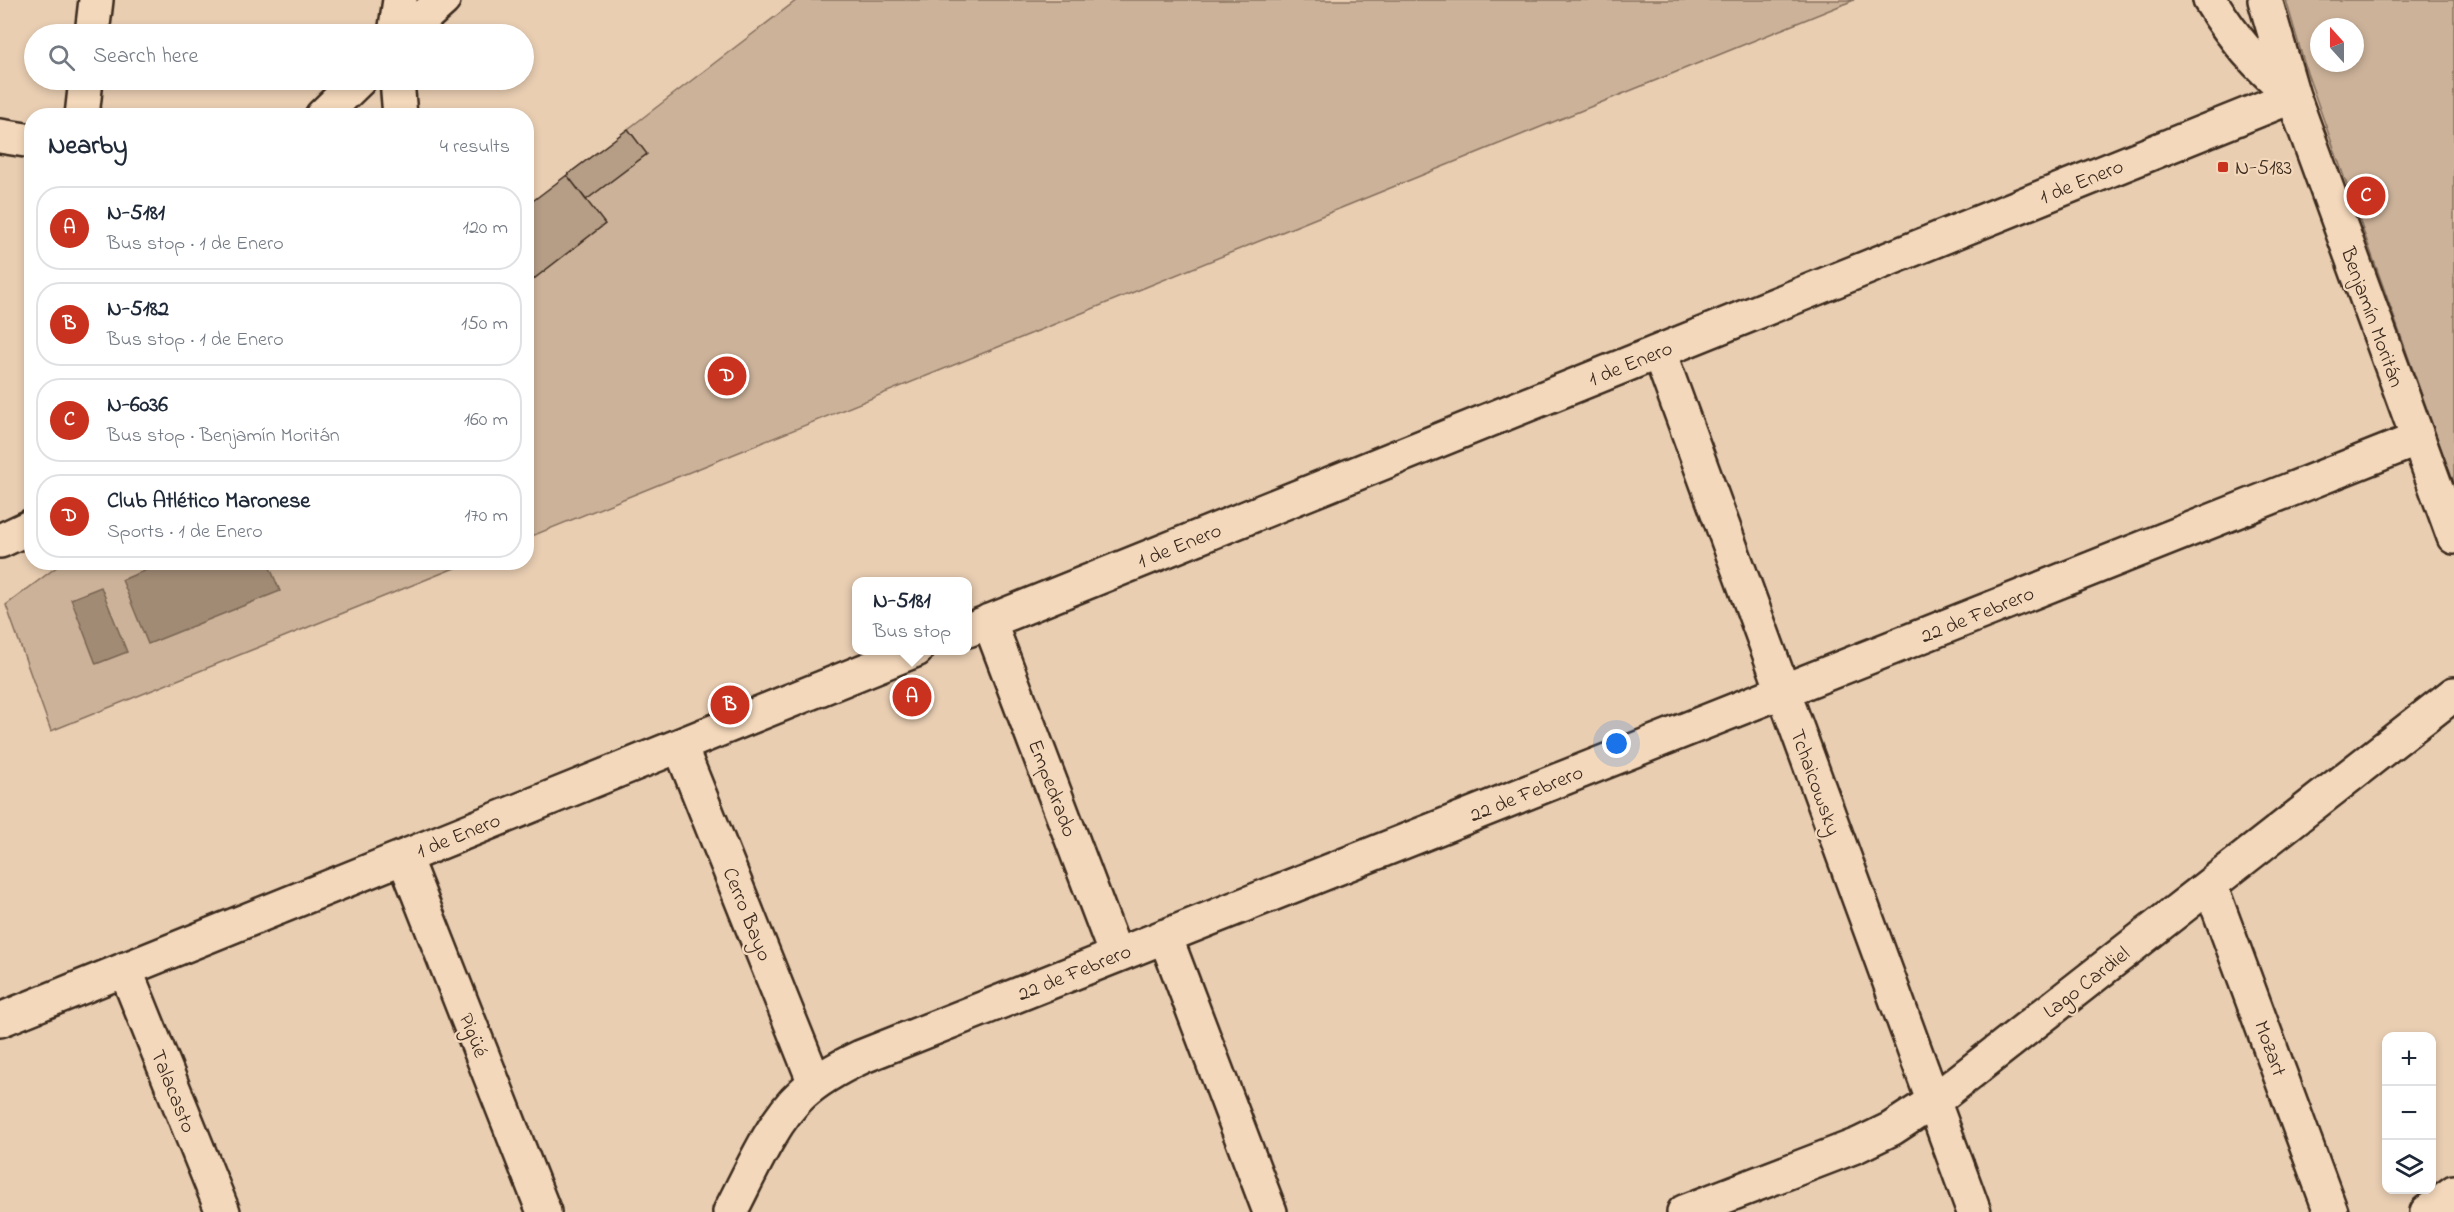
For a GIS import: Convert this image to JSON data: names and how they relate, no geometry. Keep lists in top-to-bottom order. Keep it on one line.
{"streets":{"street":["1 de Enero","Benjamín Moritán","22 de Febrero","Tchaicowsky","Empedrado","Cerro Bayo","Lago Cardiel","Pigüé","Mozart","Talacasto"]},"crossings":[["1 de Enero","Benjamín Moritán"],["1 de Enero","Tchaicowsky"],["1 de Enero","Empedrado"],["1 de Enero","Cerro Bayo"],["1 de Enero","Pigüé"],["1 de Enero","Talacasto"],["Benjamín Moritán","22 de Febrero"],["22 de Febrero","Tchaicowsky"],["22 de Febrero","Empedrado"],["22 de Febrero","Cerro Bayo"],["Tchaicowsky","Lago Cardiel"],["Lago Cardiel","Mozart"]],"places":{"transit":["N-5183"]},"north":"top","page":{"search":"Search here","heading":["Nearby","4 results"],"pins":["C","D","A","B"],"list":[{"mark":"A","name":"N-5181","note":"Bus stop · 1 de Enero","value":"120 m"},{"mark":"B","name":"N-5182","note":"Bus stop · 1 de Enero","value":"150 m"},{"mark":"C","name":"N-6036","note":"Bus stop · Benjamín Moritán","value":"160 m"},{"mark":"D","name":"Club Atlético Maronese","note":"Sports · 1 de Enero","value":"170 m"}],"popup":["N-5181","Bus stop"],"map_buttons":["+","−"]}}
